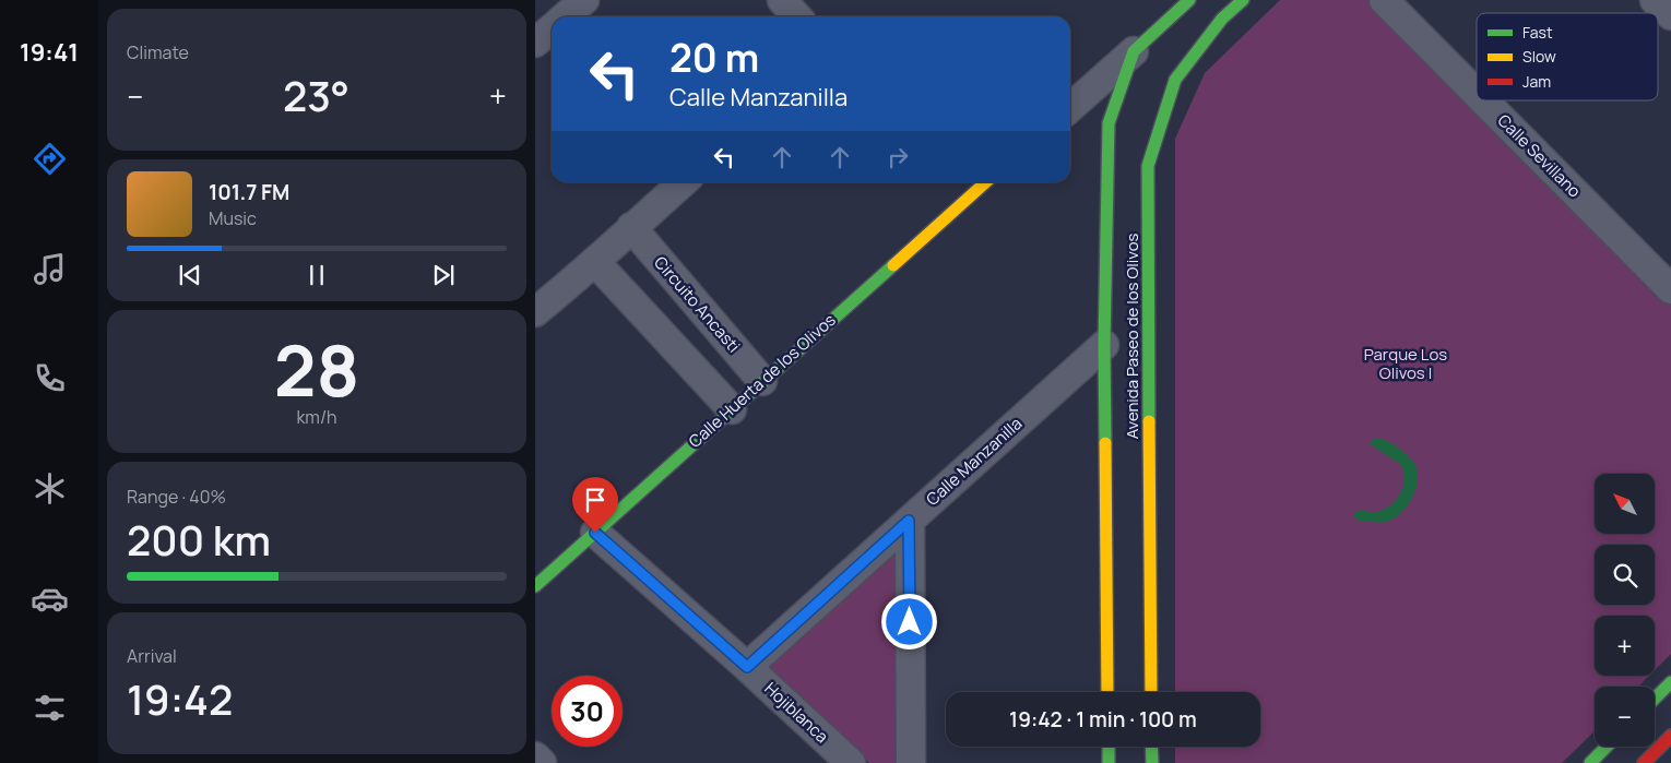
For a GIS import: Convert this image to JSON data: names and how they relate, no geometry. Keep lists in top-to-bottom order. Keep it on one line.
{"streets":{"street":["Calle Sevillano","Circuito Ancasti","Avenida Paseo de los Olivos","Calle Huerta de los Olivos","Calle Manzanilla","Hojiblanca"]},"crossings":[["Circuito Ancasti","Calle Huerta de los Olivos"],["Avenida Paseo de los Olivos","Calle Manzanilla"],["Calle Huerta de los Olivos","Hojiblanca"],["Calle Manzanilla","Hojiblanca"]],"parks":["Parque Los Olivos I"],"legend":["Fast","Slow","Jam"],"north":"top left","page":{"tabs":"19:41","tile":["Climate",["28","km/h"],["Range · 40%","200 km"],["Arrival","19:42"]],"turn":["20 m","Calle Manzanilla"],"heat":["−","23°","+"],"song":["101.7 FM","Music"],"map_buttons":["+","−"],"limit":"30","trip":"19:42 · 1 min · 100 m"}}
